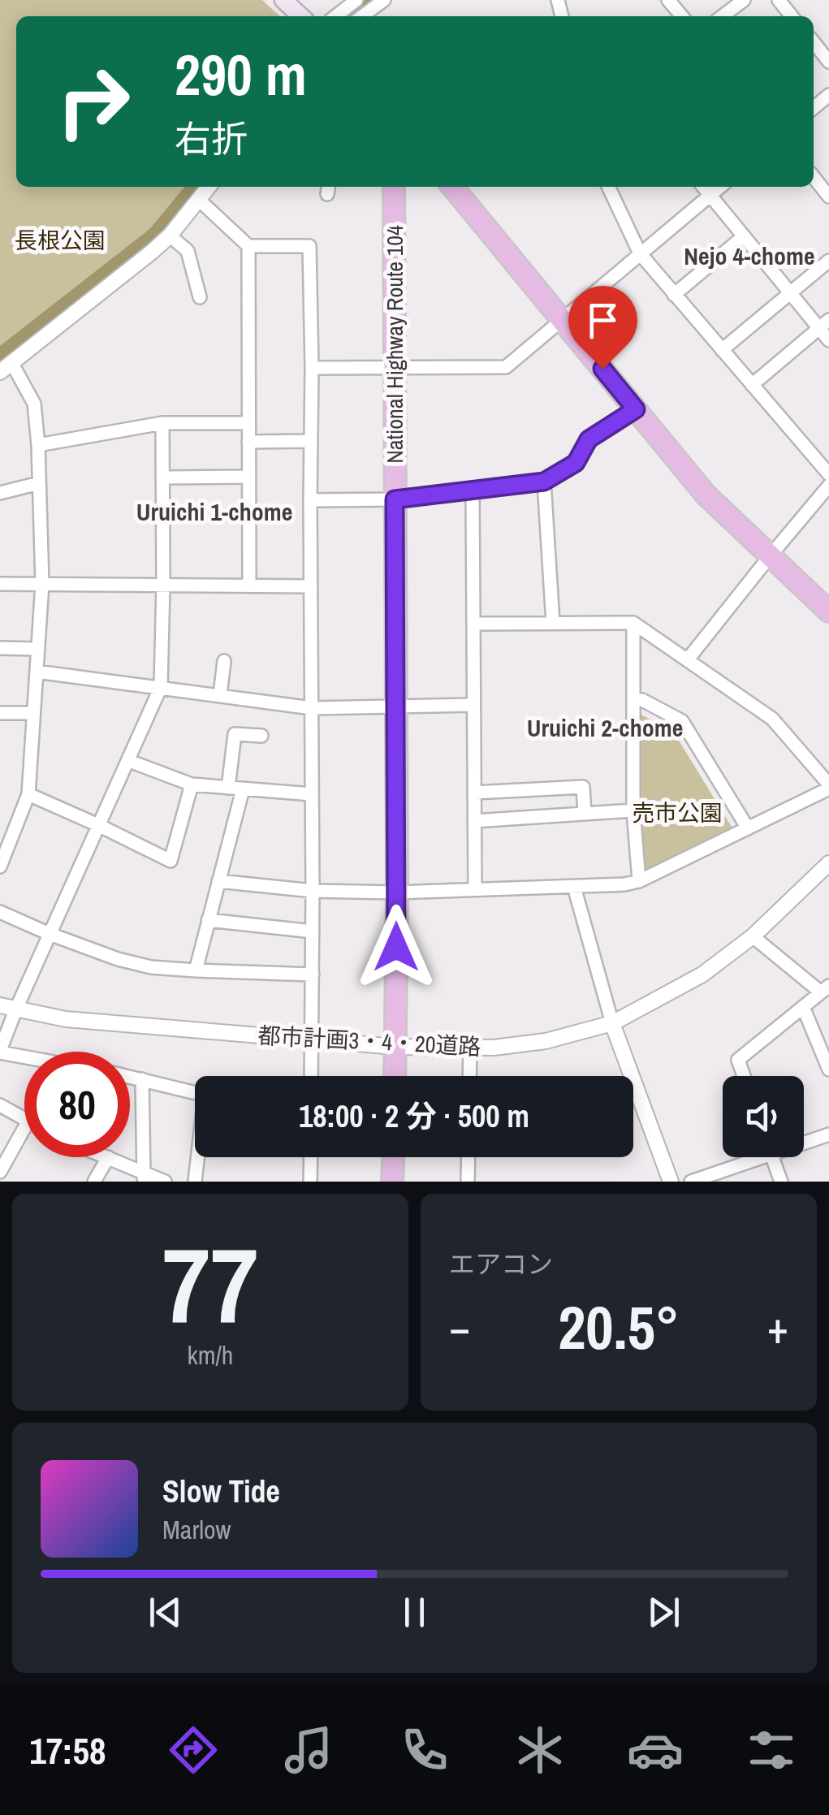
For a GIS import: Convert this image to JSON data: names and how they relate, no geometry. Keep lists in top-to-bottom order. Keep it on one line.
{"streets":{"highway":["National Highway Route 104"],"street":["都市計画3・4・20道路"]},"crossings":[["National Highway Route 104","都市計画3・4・20道路"]],"districts":["Nejo 4-chome","Uruichi 1-chome","Uruichi 2-chome"],"parks":["長根公園","売市公園"],"page":{"turn":["290 m","右折"],"limit":"80","trip":"18:00 · 2 分 · 500 m","tile":[["77","km/h"],"エアコン"],"heat":["−","20.5°","+"],"song":["Slow Tide","Marlow"],"tabs":"17:58"}}
